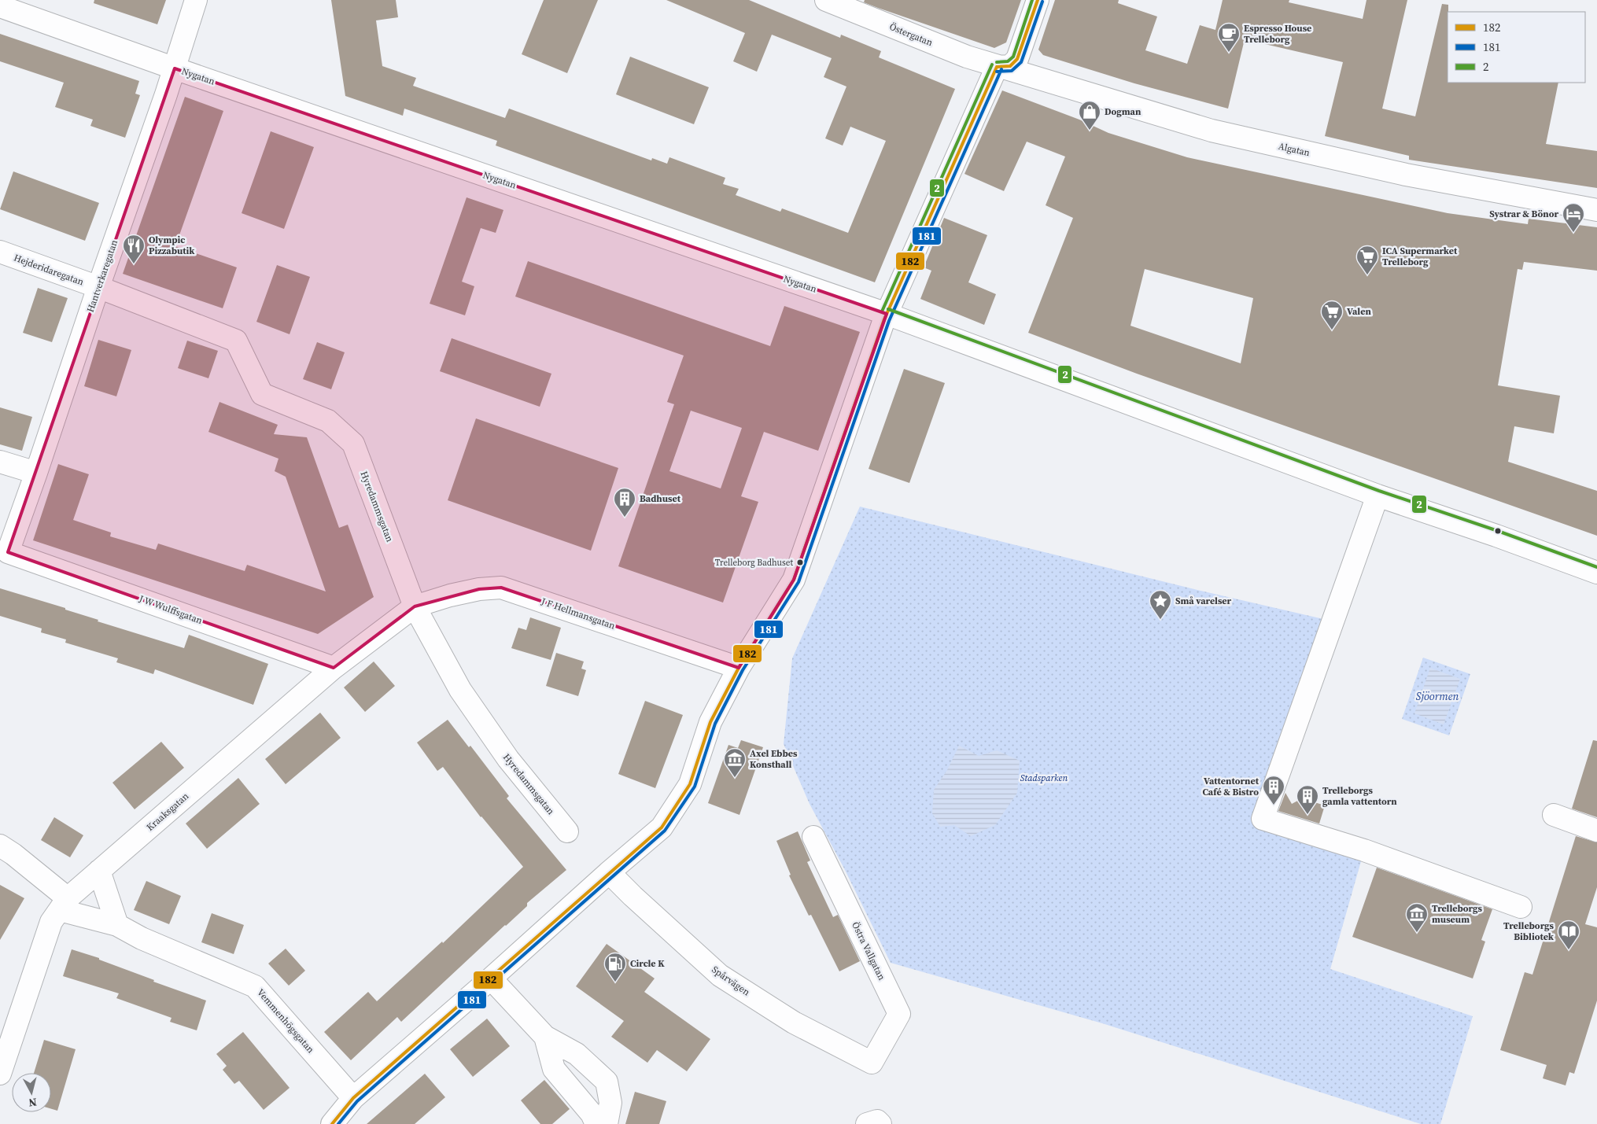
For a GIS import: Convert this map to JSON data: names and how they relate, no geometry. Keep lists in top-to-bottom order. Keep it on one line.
{"streets":{"street":["Östergatan","Nygatan","Algatan","Hejderidaregatan","Hantverkaregatan","Hyredammsgatan","J W Wulffsgatan","J F Hellmansgatan","Kraaksgatan","Östra Vallgatan","Spårvägen","Vemmenhögsgatan"]},"crossings":[["Östergatan","Algatan"],["Nygatan","Hantverkaregatan"],["Hejderidaregatan","Hantverkaregatan"],["Hejderidaregatan","Hyredammsgatan"],["Hantverkaregatan","Hyredammsgatan"],["Hantverkaregatan","J W Wulffsgatan"],["Hyredammsgatan","J F Hellmansgatan"],["Hyredammsgatan","Kraaksgatan"],["J W Wulffsgatan","Kraaksgatan"],["J F Hellmansgatan","Kraaksgatan"],["Kraaksgatan","Vemmenhögsgatan"],["Östra Vallgatan","Spårvägen"]],"water":["Sjöormen"],"parks":["Stadsparken"],"places":{"cafe":["Espresso House Trelleborg"],"shop":["Dogman"],"hotel":["Systrar & Bönor"],"restaurant":["Olympic Pizzabutik"],"supermarket":["ICA Supermarket Trelleborg","Valen"],"building":["Badhuset","Vattentornet Café & Bistro","Trelleborgs gamla vattentorn"],"other":["Trelleborg Badhuset"],"place":["Små varelser"],"museum":["Axel Ebbes Konsthall","Trelleborgs museum"],"library":["Trelleborgs Bibliotek"],"fuel station":["Circle K"]},"lines":["transit line 182","transit line 2","transit line 181"],"legend":["182","181","2"],"north":"bottom"}
